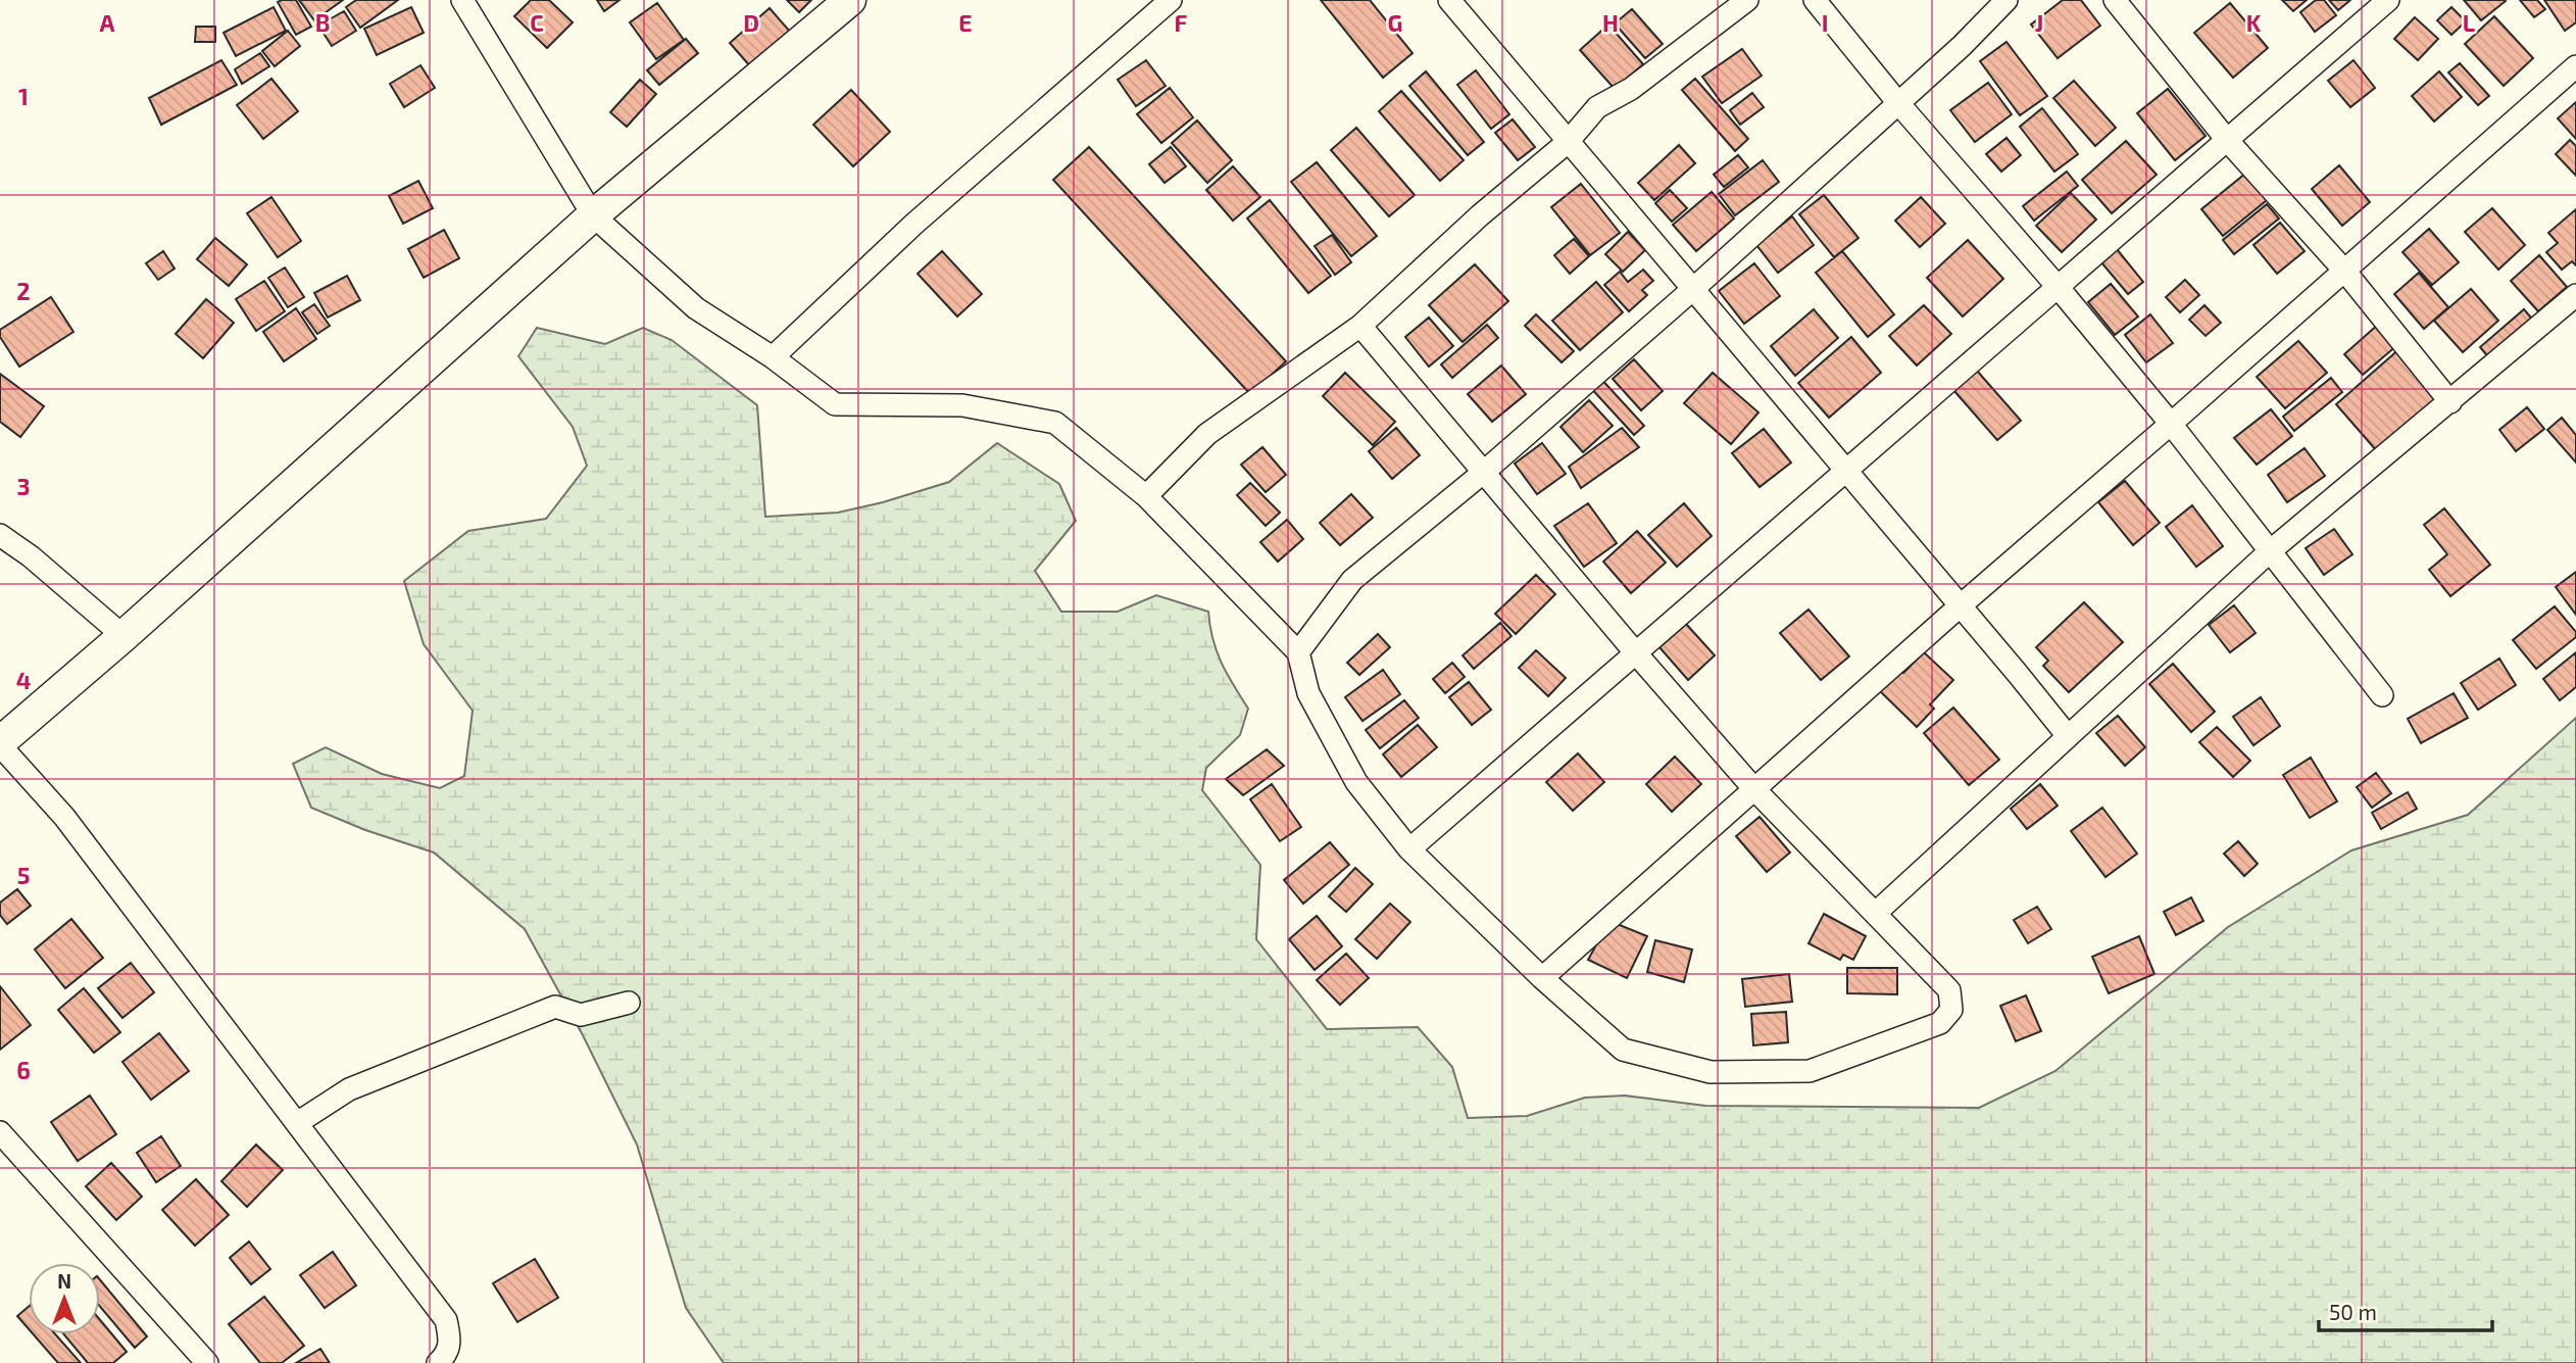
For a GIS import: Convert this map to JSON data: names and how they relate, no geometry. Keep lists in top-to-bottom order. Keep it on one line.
{"scale_bar":"50 m","north":"top","grid":{"columns":["A","B","C","D","E","F","G","H","I","J","K","L"],"rows":["1","2","3","4","5","6"]}}
